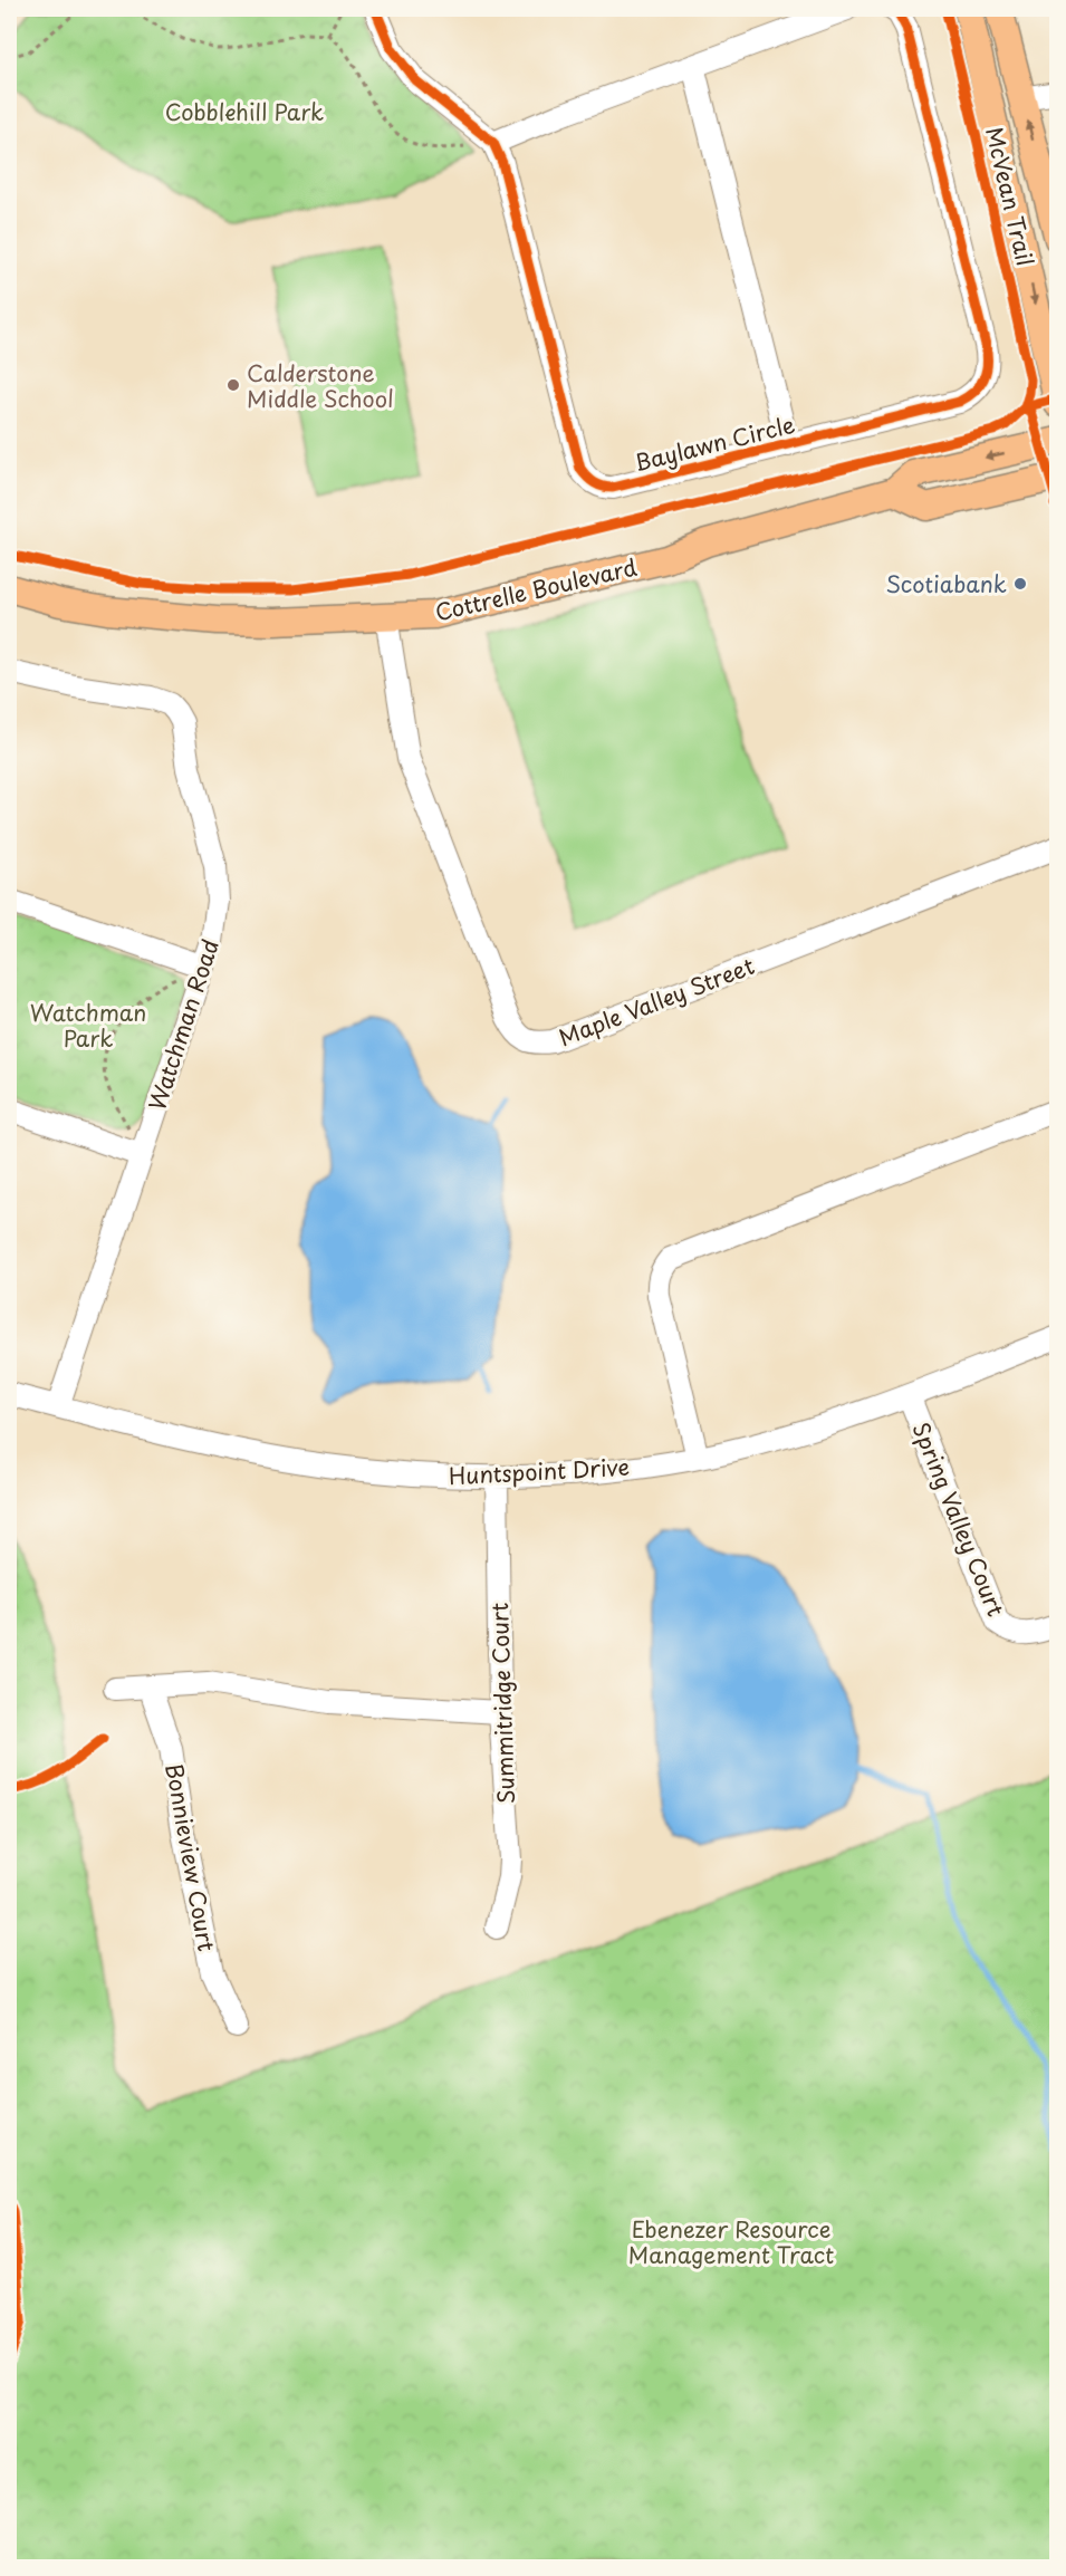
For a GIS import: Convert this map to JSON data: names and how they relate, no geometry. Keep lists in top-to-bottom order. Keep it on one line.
{"streets":{"main road":["Cottrelle Boulevard"],"street":["Baylawn Circle","Maple Valley Street","Watchman Road","Huntspoint Drive","Spring Valley Court","Summitridge Court","Bonnieview Court"],"cycle path":["McVean Trail"]},"crossings":[["Cottrelle Boulevard","Maple Valley Street"],["Watchman Road","Huntspoint Drive"],["Huntspoint Drive","Spring Valley Court"],["Huntspoint Drive","Summitridge Court"]],"parks":["Cobblehill Park","Watchman Park","Ebenezer Resource Management Tract"],"places":["Calderstone Middle School","Scotiabank"]}
